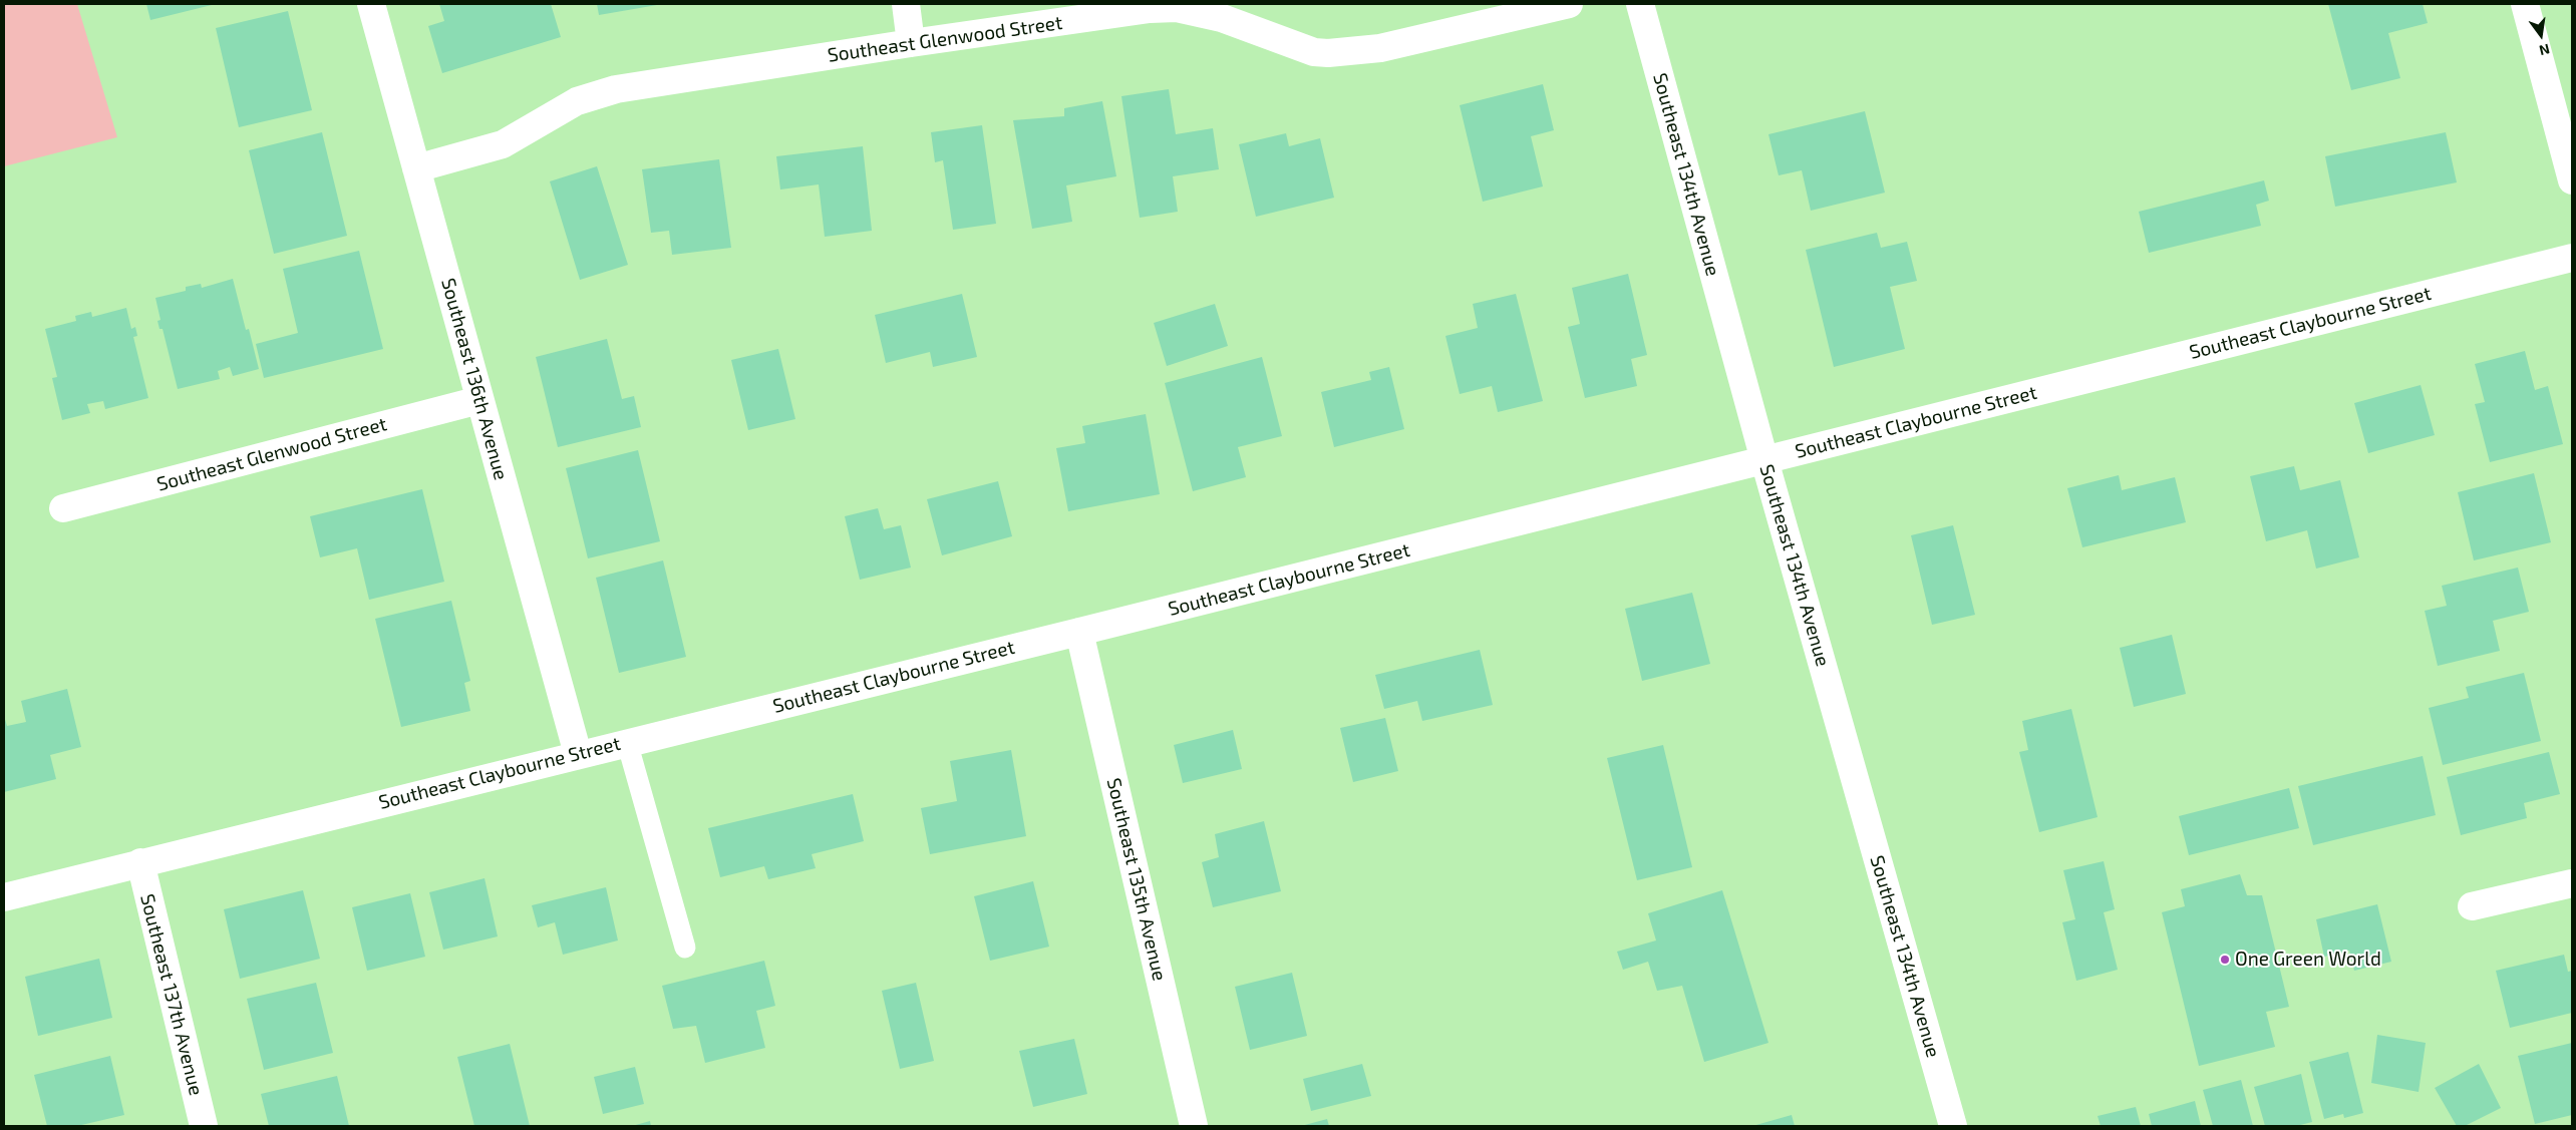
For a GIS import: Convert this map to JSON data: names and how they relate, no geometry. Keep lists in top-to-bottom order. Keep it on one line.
{"streets":{"street":["Southeast Glenwood Street","Southeast 134th Avenue","Southeast Claybourne Street","Southeast 136th Avenue","Southeast 135th Avenue","Southeast 137th Avenue"]},"crossings":[["Southeast Glenwood Street","Southeast 136th Avenue"],["Southeast 134th Avenue","Southeast Claybourne Street"],["Southeast Claybourne Street","Southeast 136th Avenue"],["Southeast Claybourne Street","Southeast 135th Avenue"],["Southeast Claybourne Street","Southeast 137th Avenue"]],"places":["One Green World"],"north":"bottom"}
